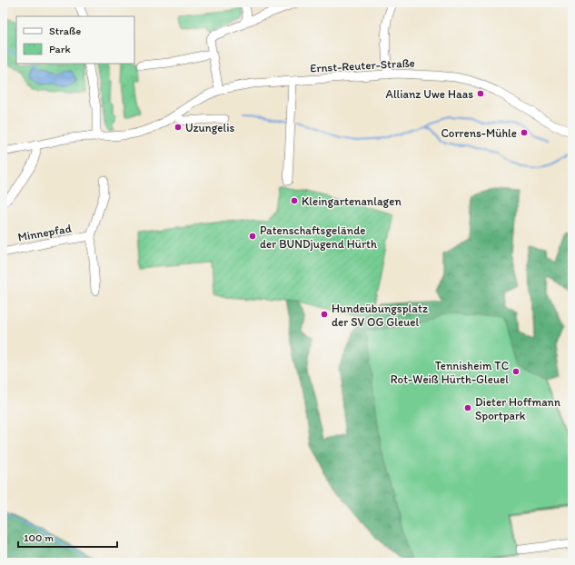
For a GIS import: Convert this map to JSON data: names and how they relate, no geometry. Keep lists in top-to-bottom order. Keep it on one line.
{"streets":{"street":["Ernst-Reuter-Straße","Minnepfad"]},"places":["Allianz Uwe Haas","Uzungelis","Correns-Mühle","Kleingartenanlagen","Patenschaftsgelände der BUNDjugend Hürth","Hundeübungsplatz der SV OG Gleuel","Tennisheim TC Rot-Weiß Hürth-Gleuel","Dieter Hoffmann Sportpark"],"legend":["Straße","Park"],"scale_bar":"100 m"}
